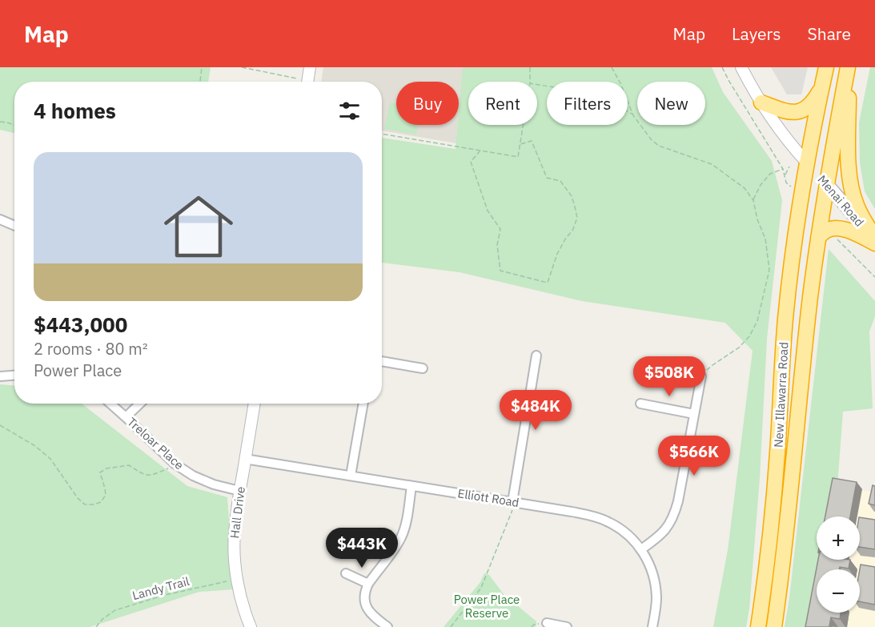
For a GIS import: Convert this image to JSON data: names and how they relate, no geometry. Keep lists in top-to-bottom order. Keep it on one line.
{"streets":{"highway":["Menai Road","New Illawarra Road"],"street":["Treloar Place","Elliott Road","Hall Drive"],"path":["Landy Trail"]},"crossings":[["Menai Road","New Illawarra Road"],["Treloar Place","Hall Drive"],["Elliott Road","Hall Drive"],["Hall Drive","Landy Trail"]],"parks":["Power Place Reserve"],"page":{"header":"Map","nav":["Map","Layers","Share"],"chip":["Buy","Rent","Filters","New"],"heading":"4 homes","list":[{"name":"$443,000","note":"2 rooms · 80 m² · Power Place"}],"price":["$508K","$484K","$566K","$443K"],"map_buttons":["+","−"]}}
